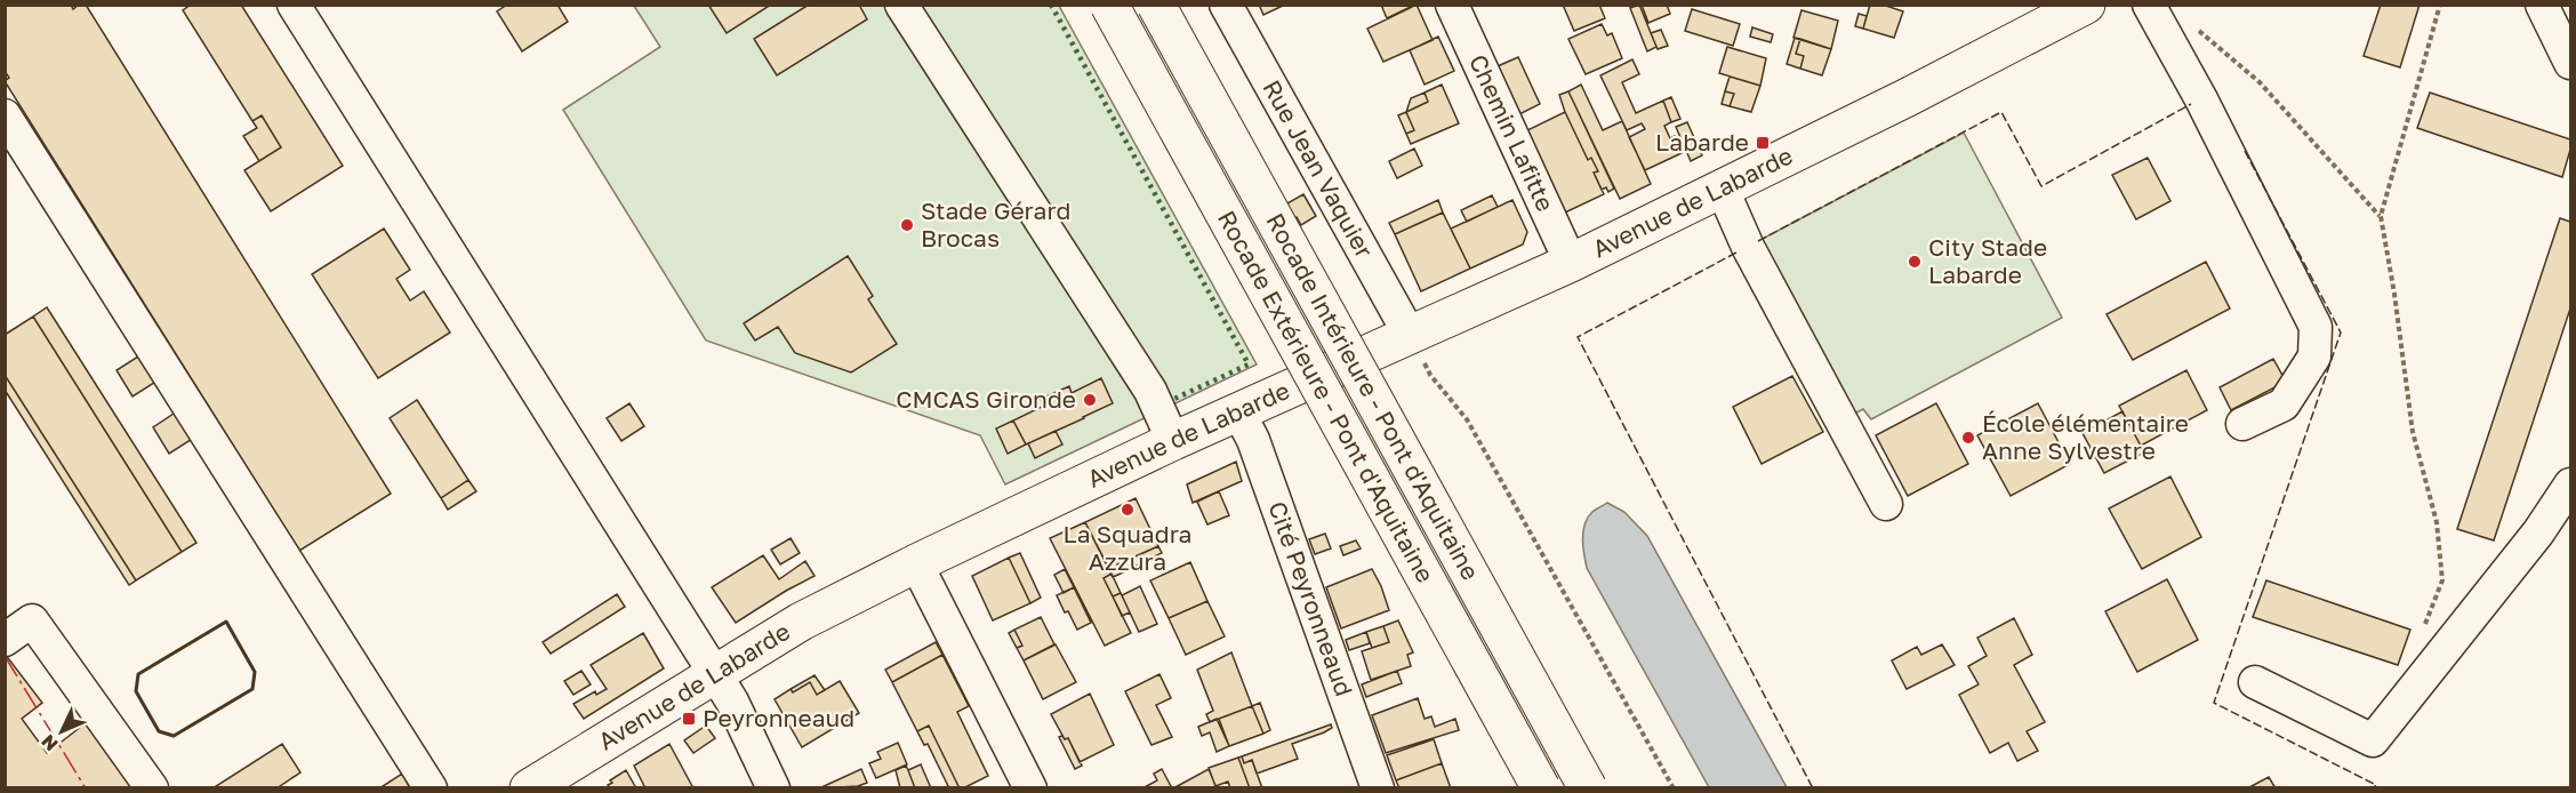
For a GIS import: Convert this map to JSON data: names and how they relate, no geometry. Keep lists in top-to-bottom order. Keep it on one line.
{"streets":{"main road":["Avenue de Labarde","Rocade Extérieure - Pont d'Aquitaine","Rocade Intérieure - Pont d'Aquitaine"],"street":["Chemin Lafitte","Rue Jean Vaquier","Cité Peyronneaud"]},"crossings":[["Chemin Lafitte","Avenue de Labarde"],["Rue Jean Vaquier","Avenue de Labarde"],["Avenue de Labarde","Cité Peyronneaud"]],"places":{"transit":["Labarde","Peyronneaud"],"other":["Stade Gérard Brocas","City Stade Labarde","CMCAS Gironde","École élémentaire Anne Sylvestre","La Squadra Azzura"]},"north":"bottom left"}
